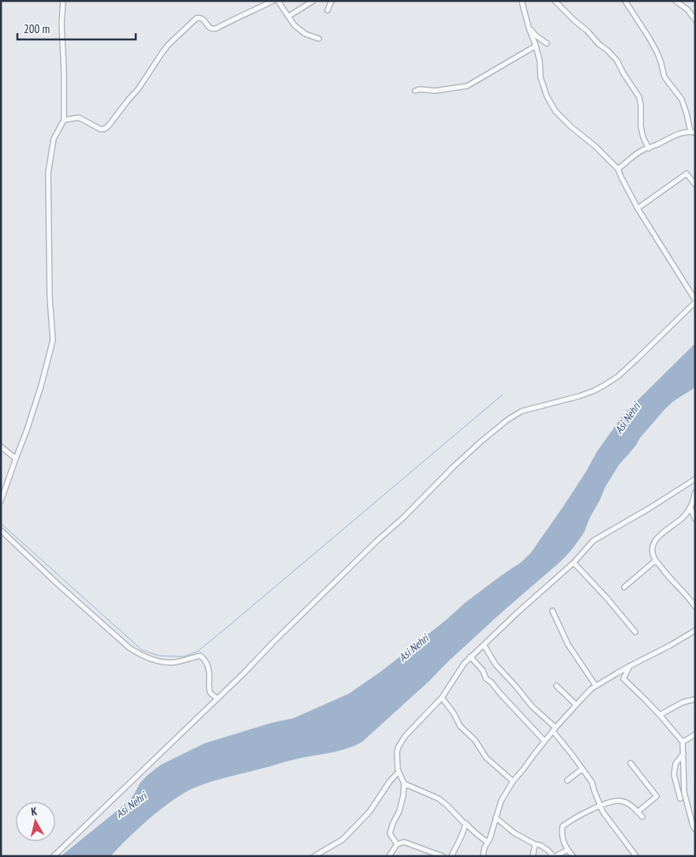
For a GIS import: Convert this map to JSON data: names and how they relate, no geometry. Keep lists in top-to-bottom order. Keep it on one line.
{"water":["Asi Nehri"],"scale_bar":"200 m","north":"top"}
